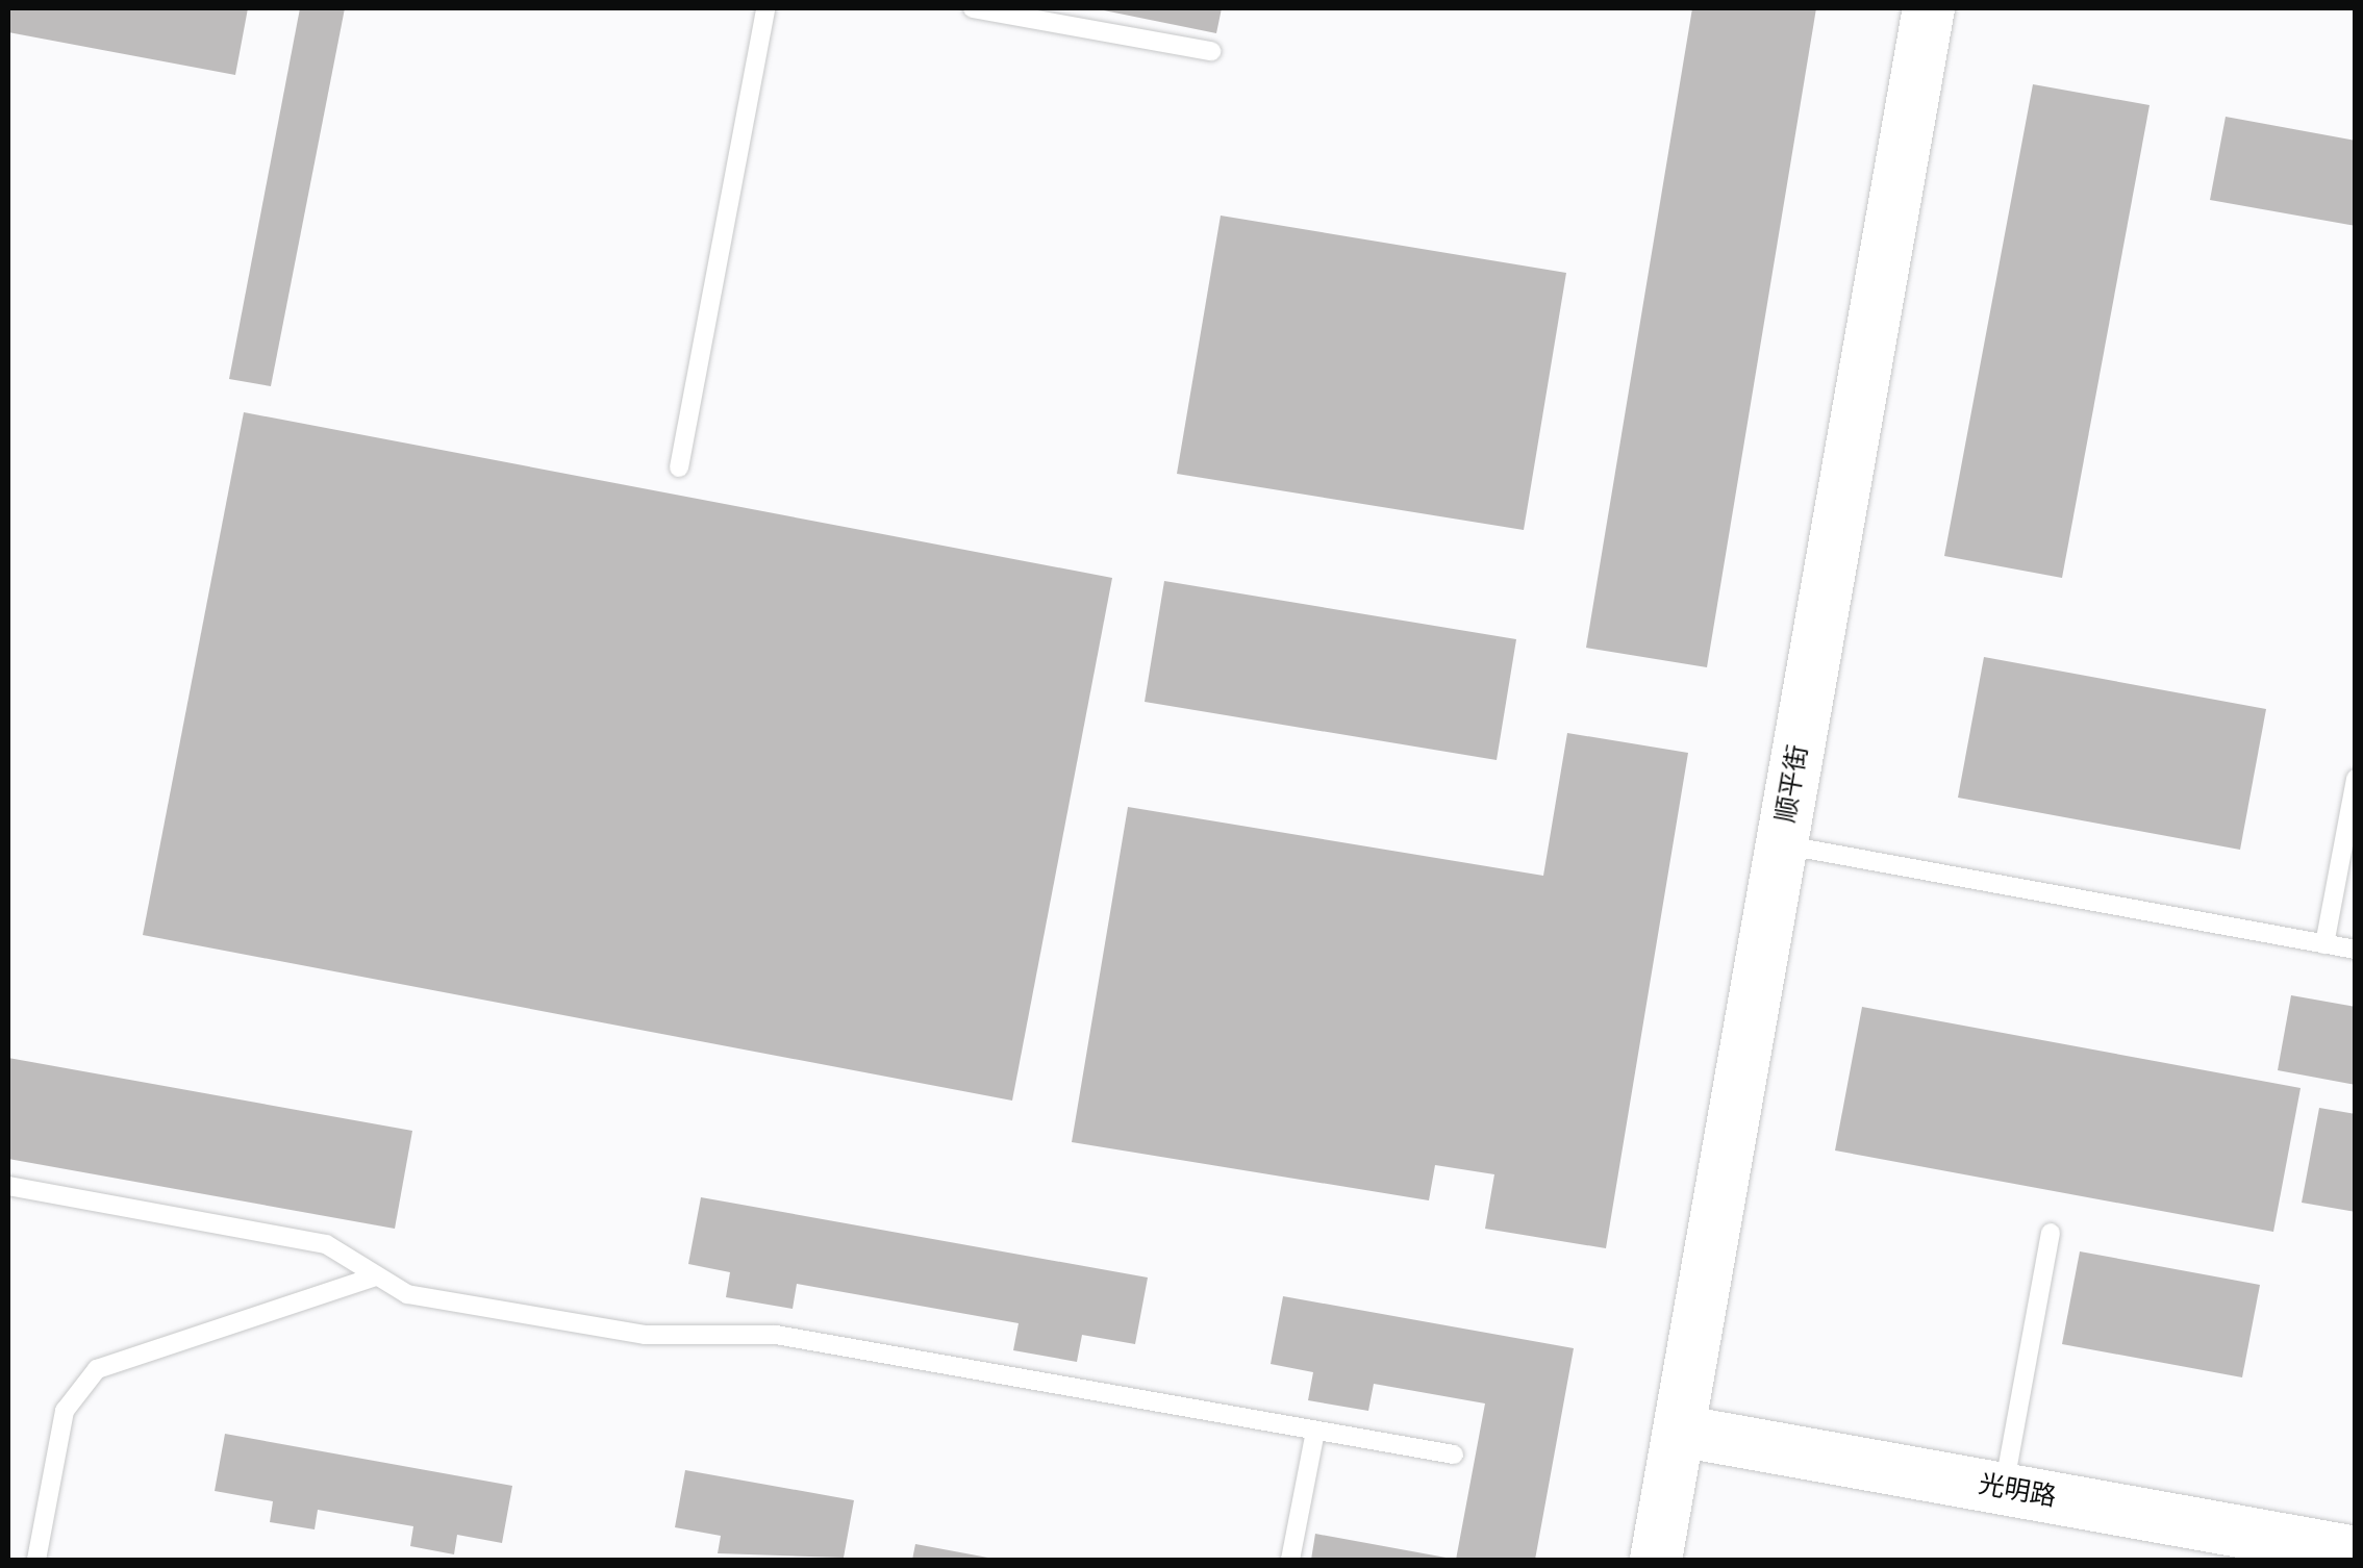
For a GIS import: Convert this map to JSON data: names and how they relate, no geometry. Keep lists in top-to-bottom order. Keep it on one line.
{"streets":{"street":["顺平街","光明路"]},"crossings":[["顺平街","光明路"]]}
